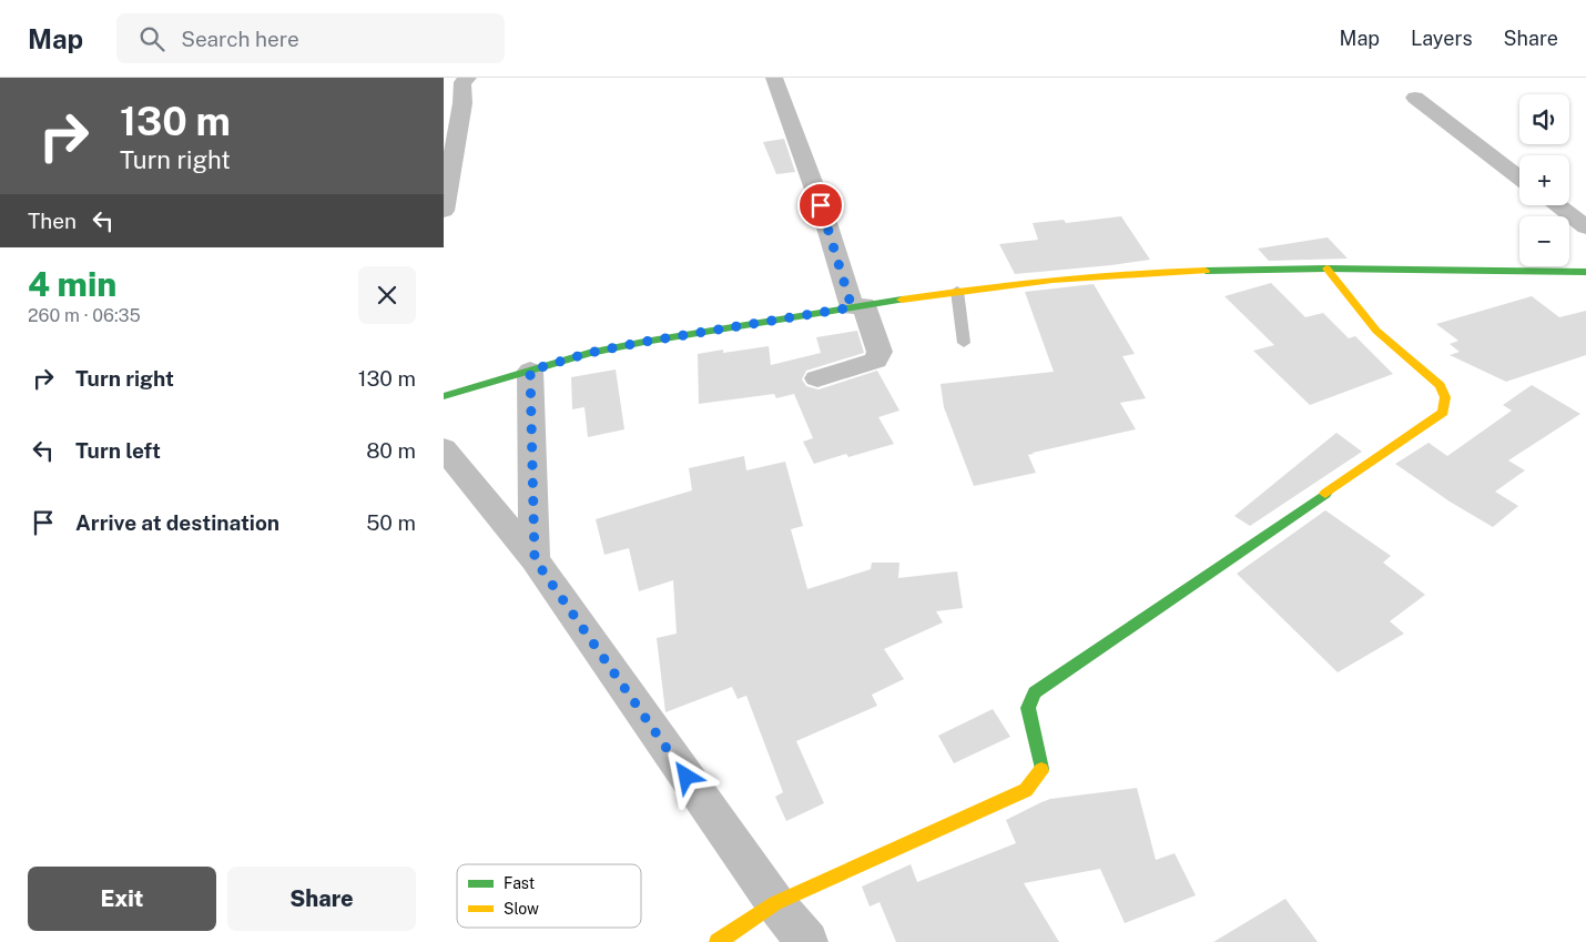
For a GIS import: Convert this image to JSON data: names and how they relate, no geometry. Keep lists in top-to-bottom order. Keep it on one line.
{"legend":["Fast","Slow"],"page":{"header":"Map","search":"Search here","nav":["Map","Layers","Share"],"turn":["130 m","Turn right"],"map_buttons":["+","−"],"then":"Then","heading":["4 min","260 m · 06:35"],"list":[{"name":"Turn right","value":"130 m"},{"name":"Turn left","value":"80 m"},{"name":"Arrive at destination","value":"50 m"}],"buttons":["Exit","Share"]}}
